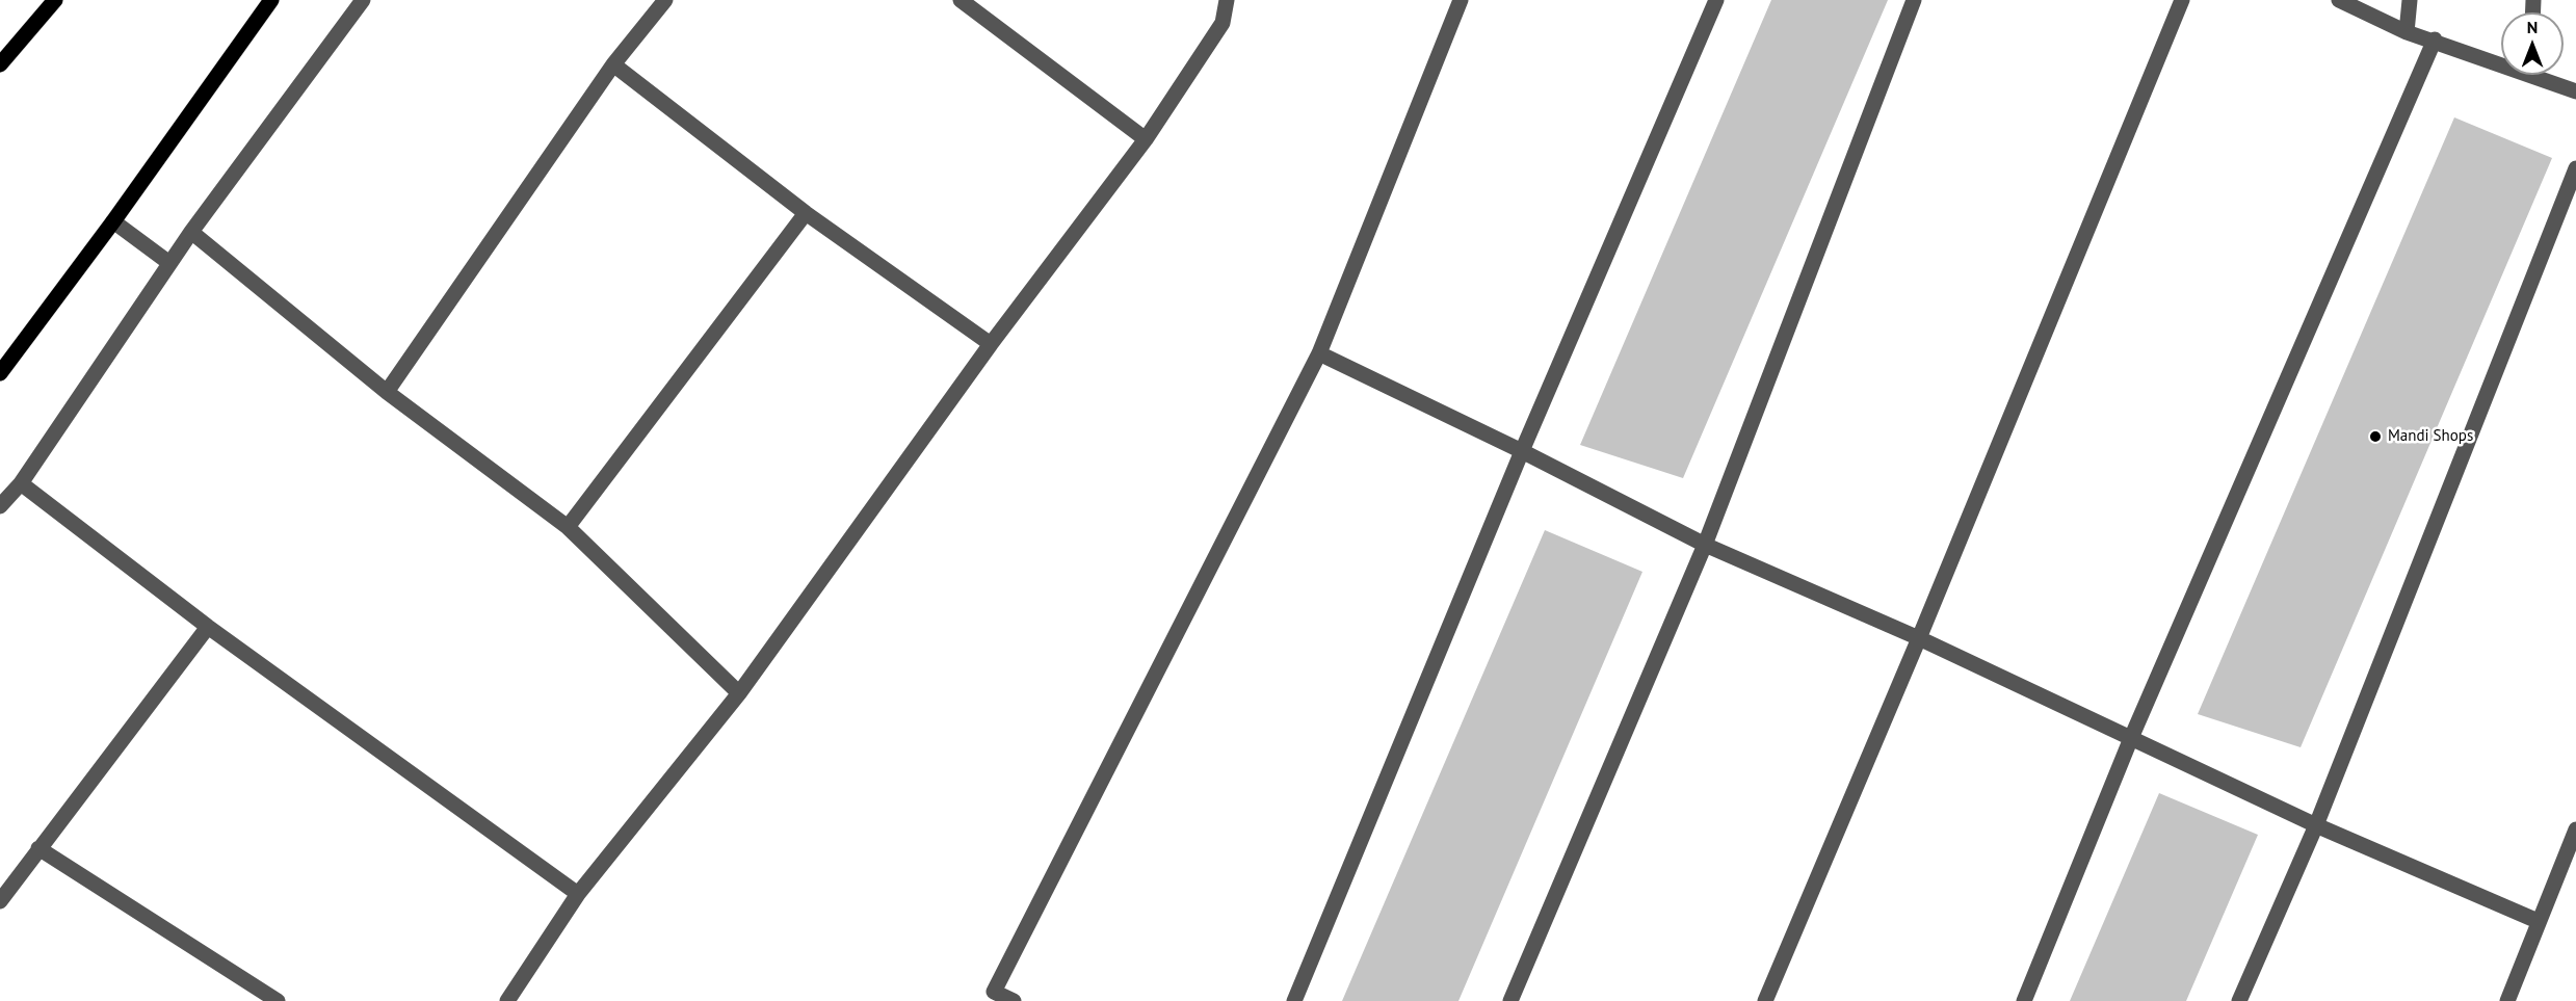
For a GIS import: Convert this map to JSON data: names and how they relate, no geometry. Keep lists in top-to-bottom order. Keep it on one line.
{"places":["Mandi Shops"],"north":"top"}
